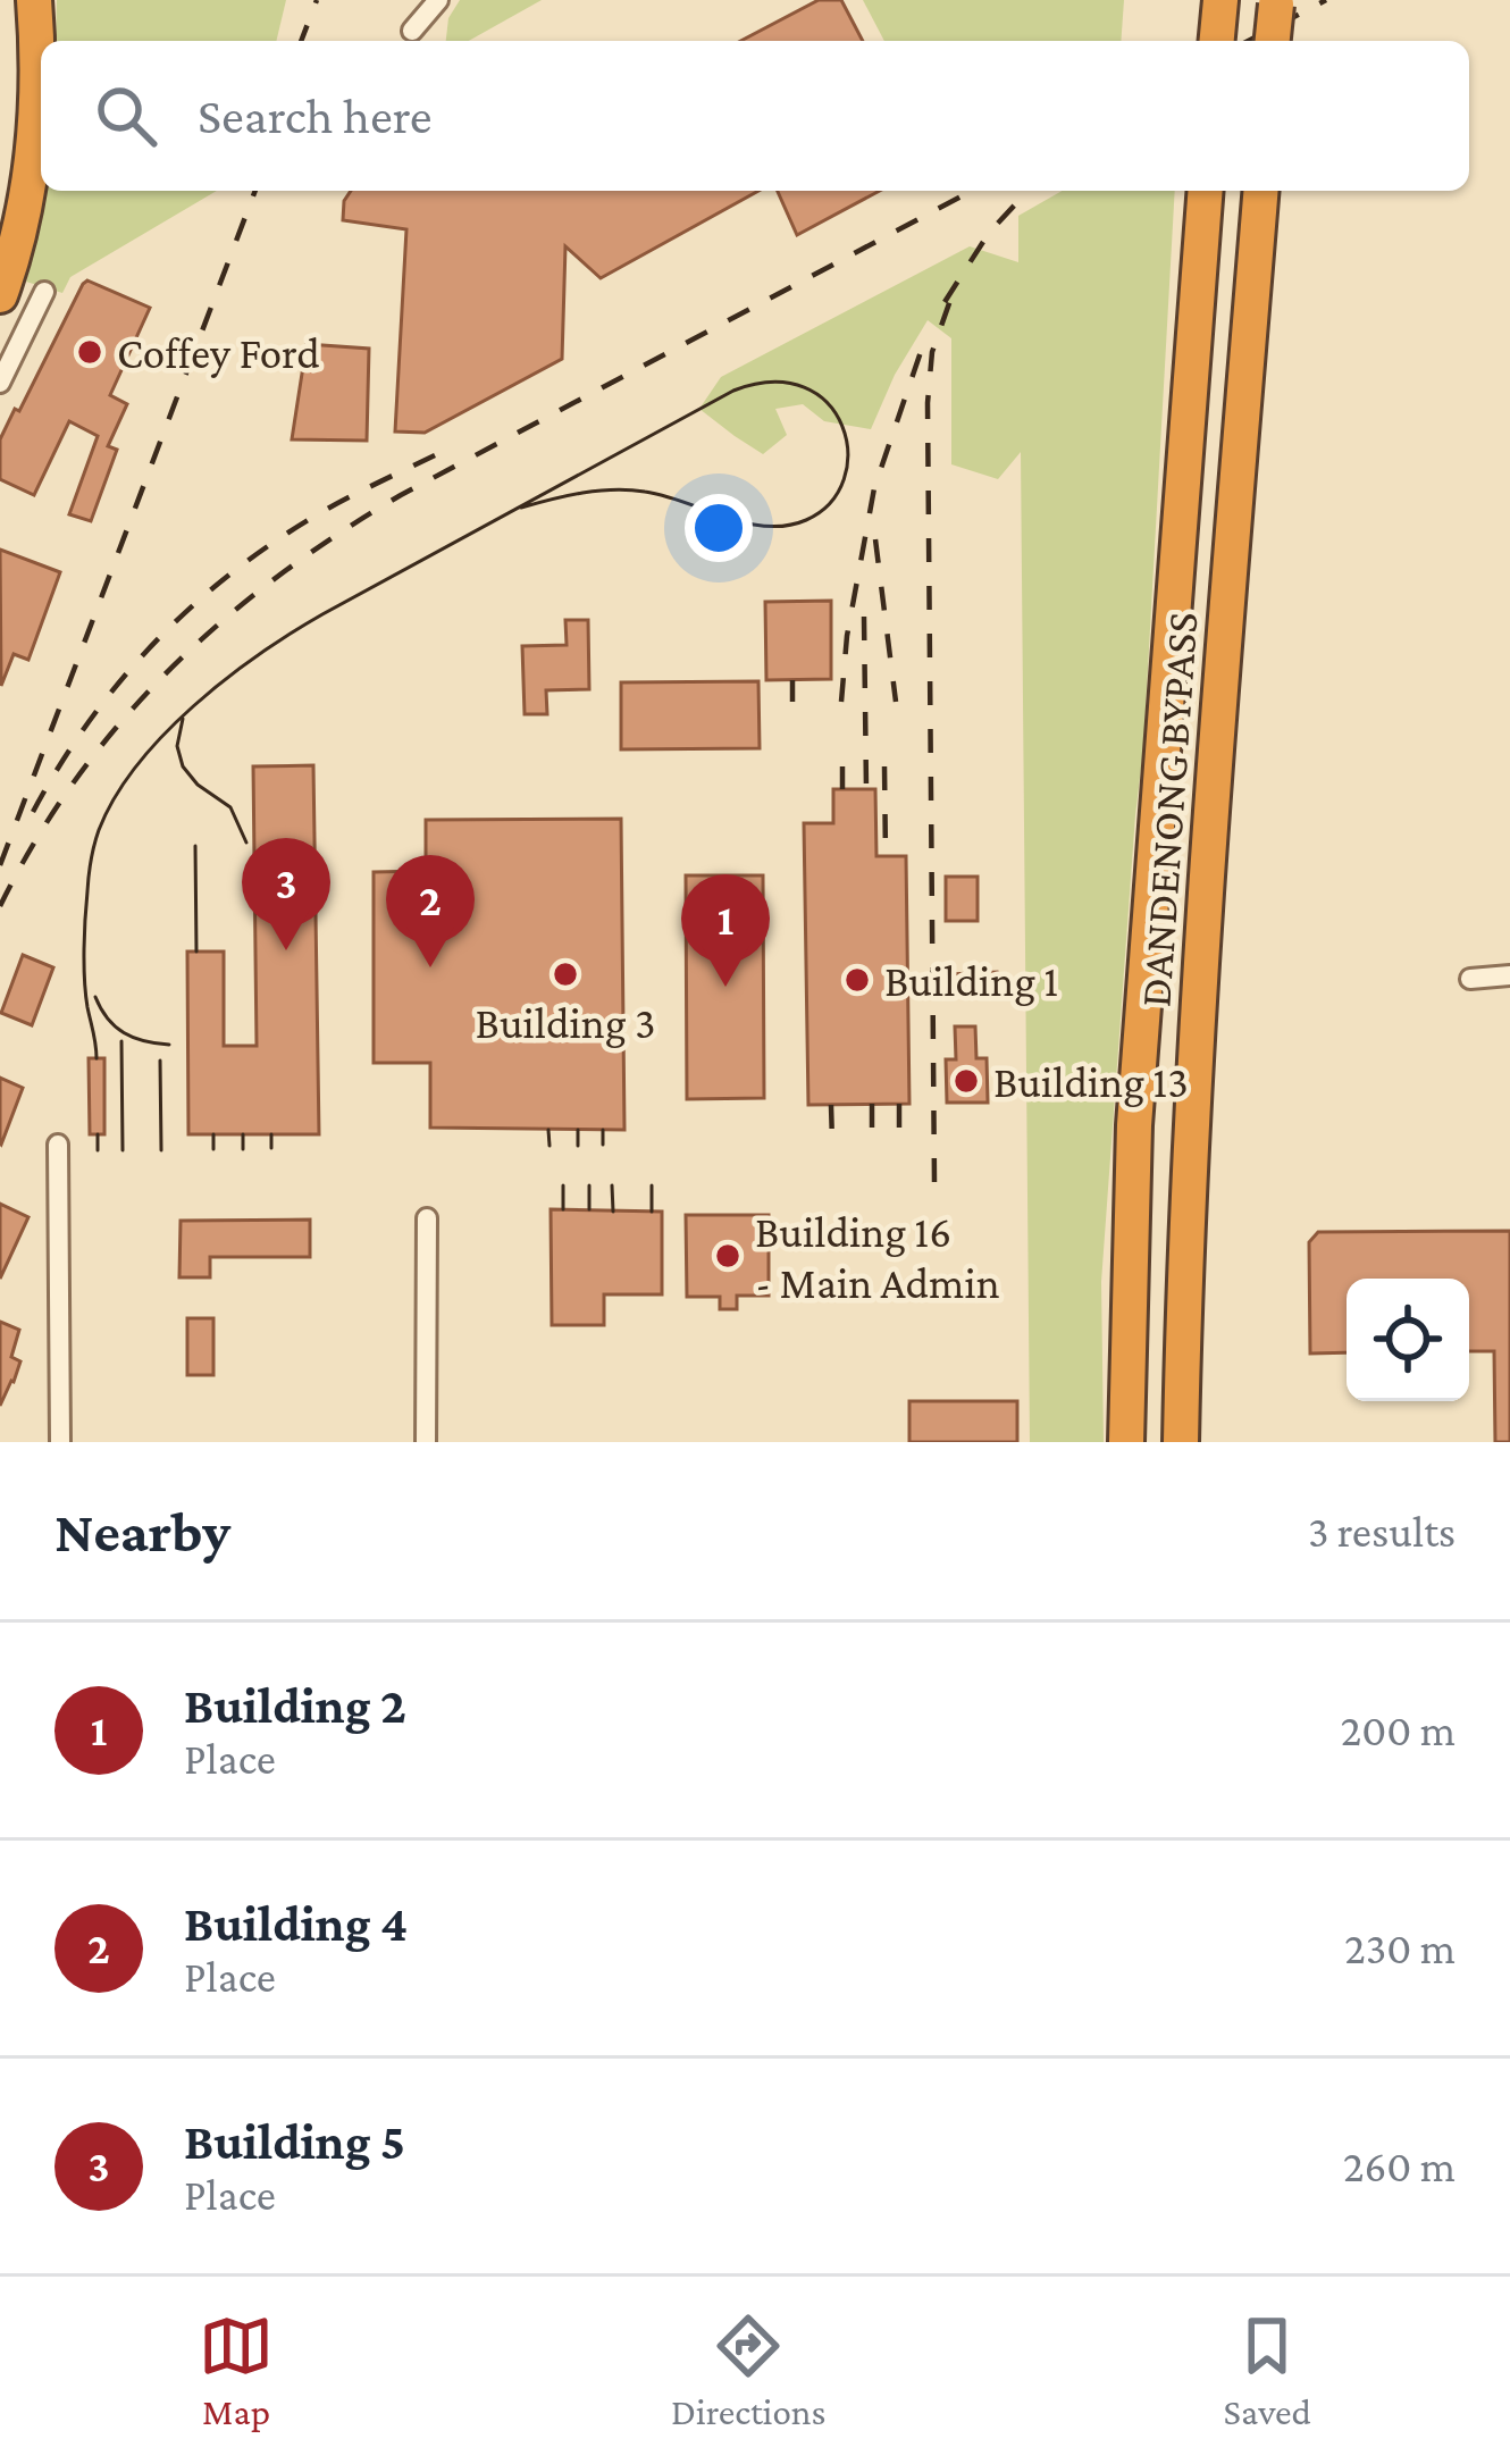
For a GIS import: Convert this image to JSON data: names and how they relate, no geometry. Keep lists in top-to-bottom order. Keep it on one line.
{"streets":{"highway":["DANDENONG BYPASS"]},"places":["Coffey Ford","Building 3","Building 1","Building 13","Building 16 - Main Admin"],"page":{"search":"Search here","pins":["3","2","1"],"heading":["Nearby","3 results"],"list":[{"mark":"1","name":"Building 2","note":"Place","value":"200 m"},{"mark":"2","name":"Building 4","note":"Place","value":"230 m"},{"mark":"3","name":"Building 5","note":"Place","value":"260 m"}],"nav":["Map","Directions","Saved"]}}
